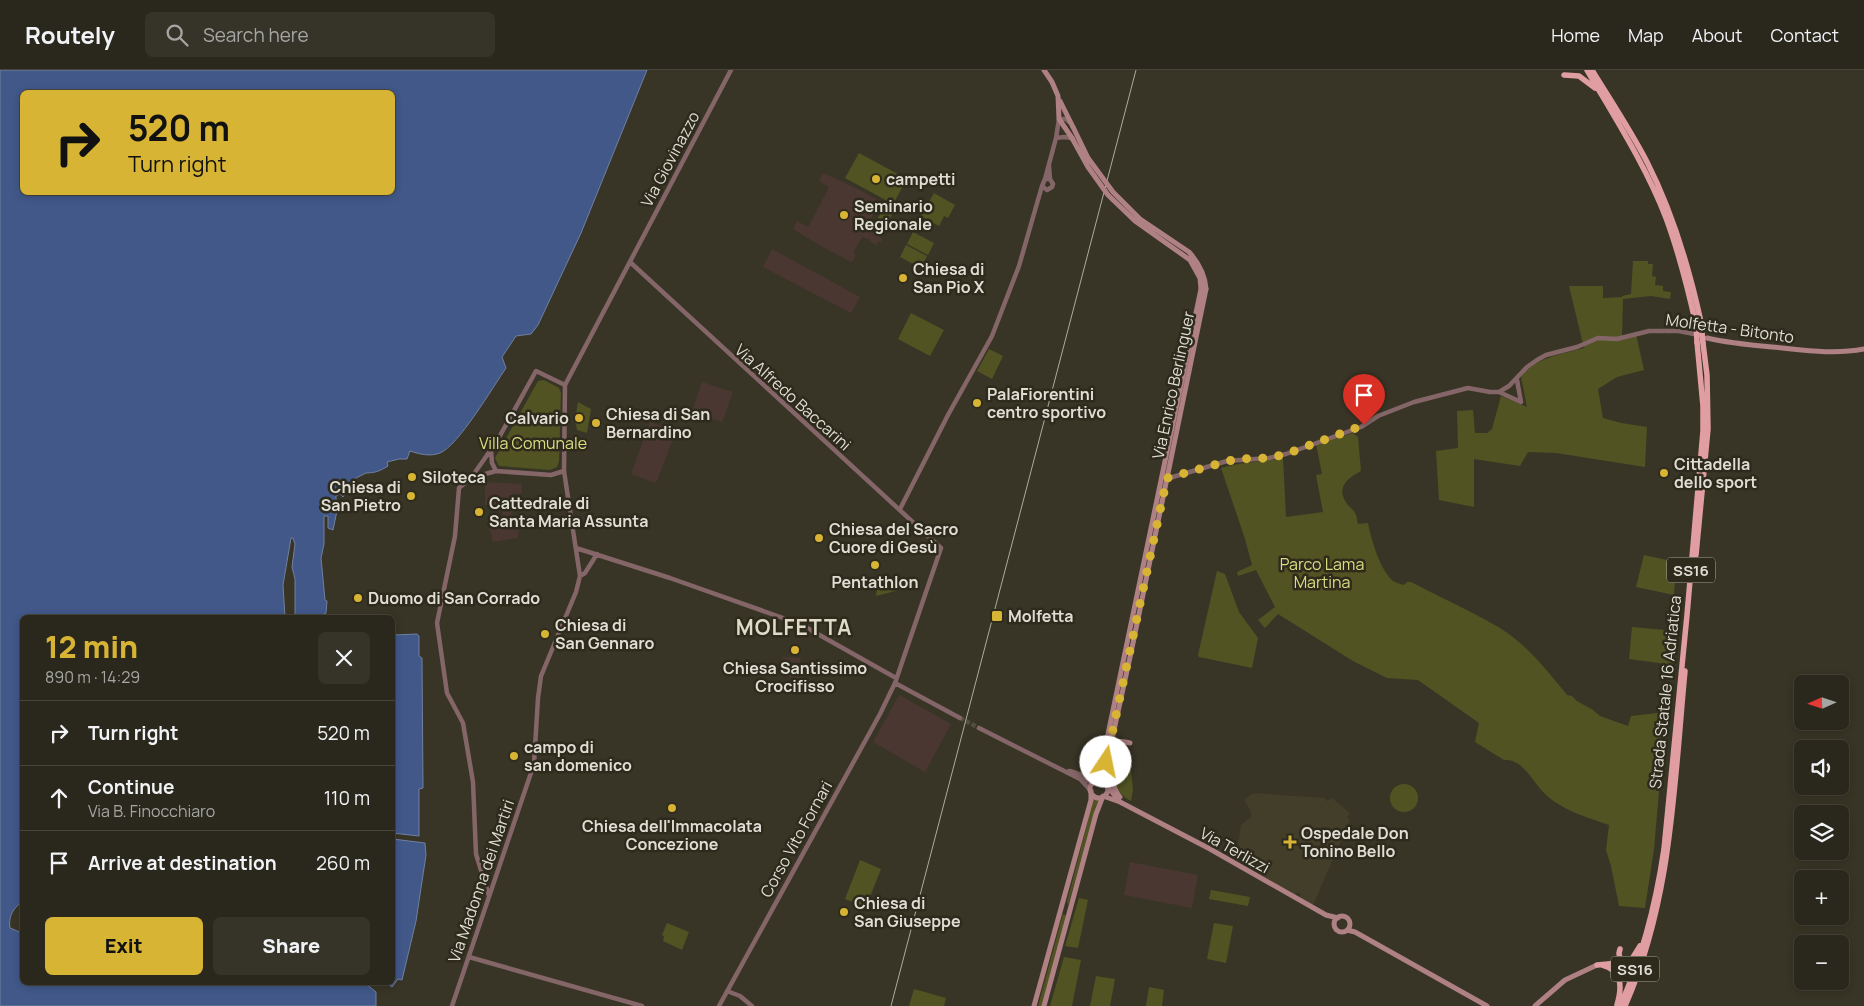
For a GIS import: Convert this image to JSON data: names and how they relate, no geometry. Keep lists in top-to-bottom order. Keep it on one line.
{"streets":{"highway":["SS16","Strada Statale 16 Adriatica"],"main road":["Molfetta - Bitonto","Via Enrico Berlinguer","Via Terlizzi"],"street":["Via Giovinazzo","Via Alfredo Baccarini","Corso Vito Fornari","Via Madonna dei Martiri"]},"crossings":[["Via Giovinazzo","Via Alfredo Baccarini"],["Molfetta - Bitonto","Strada Statale 16 Adriatica"],["Via Enrico Berlinguer","Via Terlizzi"],["Via Alfredo Baccarini","Corso Vito Fornari"],["SS16","Strada Statale 16 Adriatica"]],"districts":["MOLFETTA"],"parks":["Villa Comunale","Parco Lama Martina"],"places":{"other":["campetti","Seminario Regionale","Chiesa di San Pio X","PalaFiorentini centro sportivo","Calvario","Chiesa di San Bernardino","Cittadella dello sport","Siloteca","Chiesa di San Pietro","Cattedrale di Santa Maria Assunta","Chiesa del Sacro Cuore di Gesù","Pentathlon","Duomo di San Corrado","Chiesa di San Gennaro","Chiesa Santissimo Crocifisso","campo di san domenico","Chiesa dell'Immacolata Concezione","Chiesa di San Giuseppe"],"transit":["Molfetta"],"health":["Ospedale Don Tonino Bello"]},"north":"left","page":{"header":"Routely","search":"Search here","nav":["Home","Map","About","Contact"],"turn":["520 m","Turn right"],"heading":["12 min","890 m · 14:29"],"map_buttons":["+","−"],"list":[{"name":"Turn right","value":"520 m"},{"name":"Continue","note":"Via B. Finocchiaro","value":"110 m"},{"name":"Arrive at destination","value":"260 m"}],"buttons":["Exit","Share"]}}
